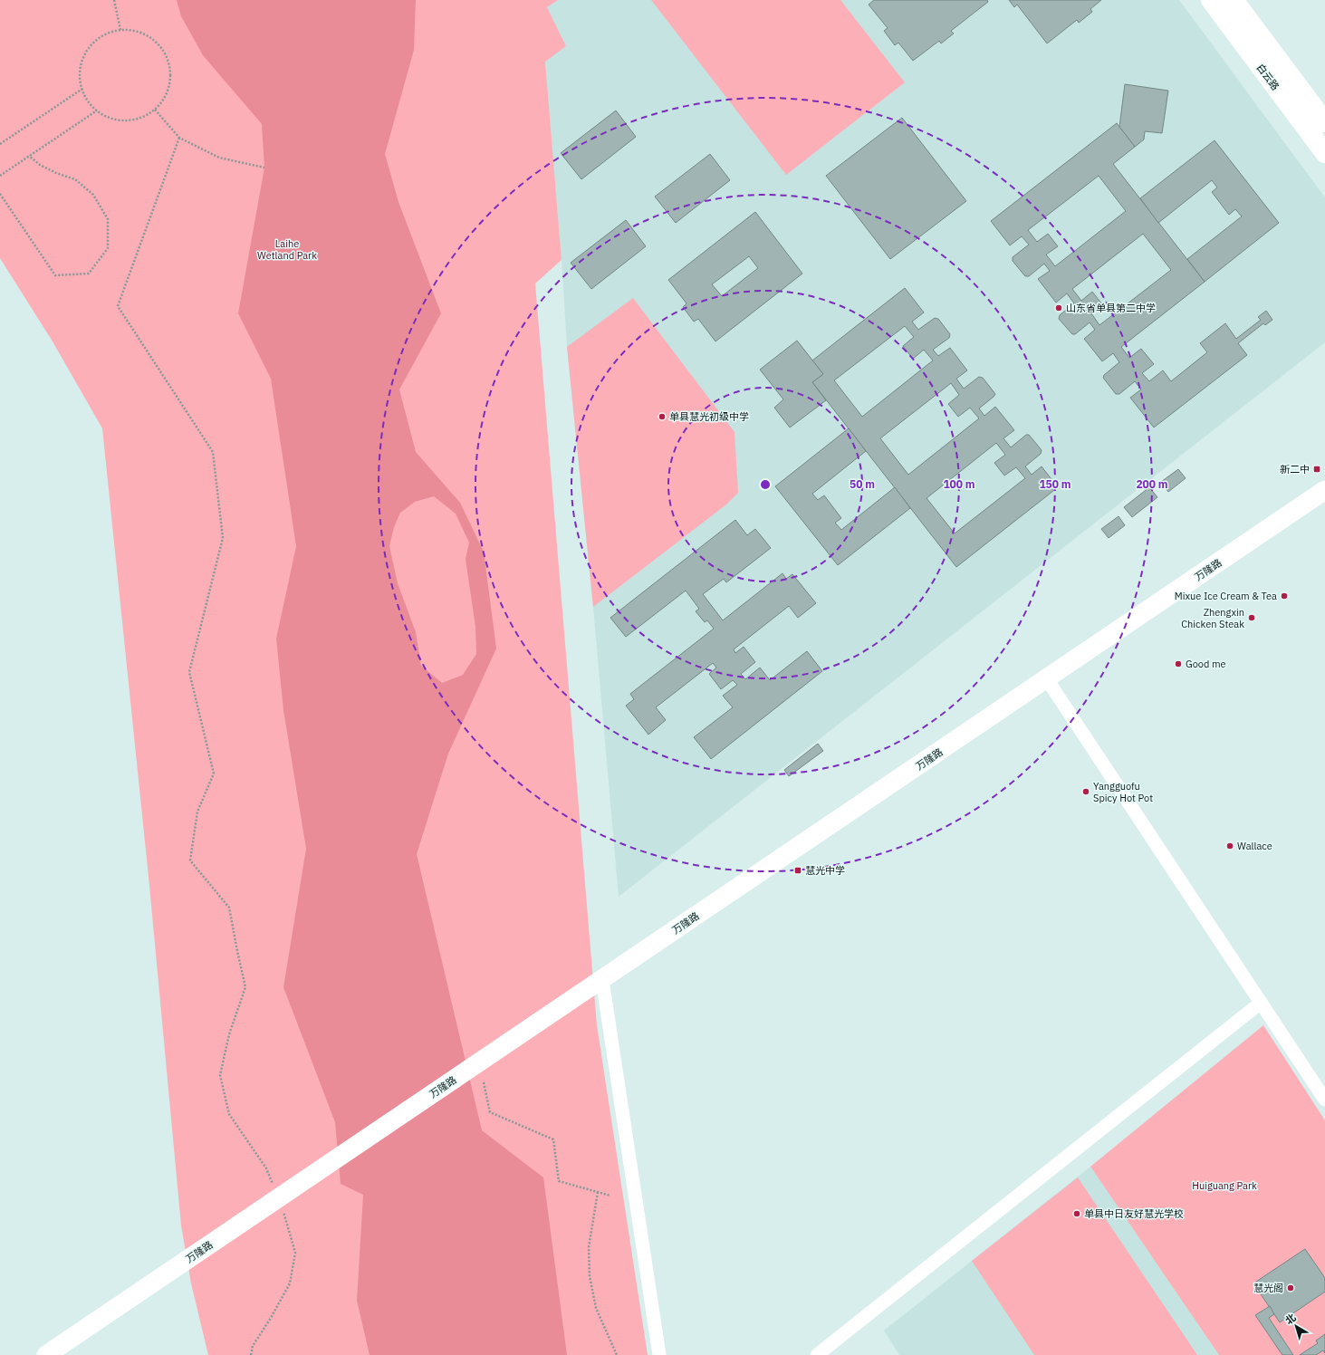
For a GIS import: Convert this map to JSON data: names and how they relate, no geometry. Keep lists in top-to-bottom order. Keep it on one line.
{"streets":{"main road":["白云路"],"street":["万隆路"]},"parks":["Laihe Wetland Park","Huiguang Park"],"places":{"other":["山东省单县第二中学","单县慧光初级中学","Mixue Ice Cream & Tea","Zhengxin Chicken Steak","Good me","Yangguofu Spicy Hot Pot","Wallace","单县中日友好慧光学校","慧光阁"],"transit":["新二中","慧光中学"]},"north":"top left","rings":["50 m","100 m","150 m","200 m"]}
